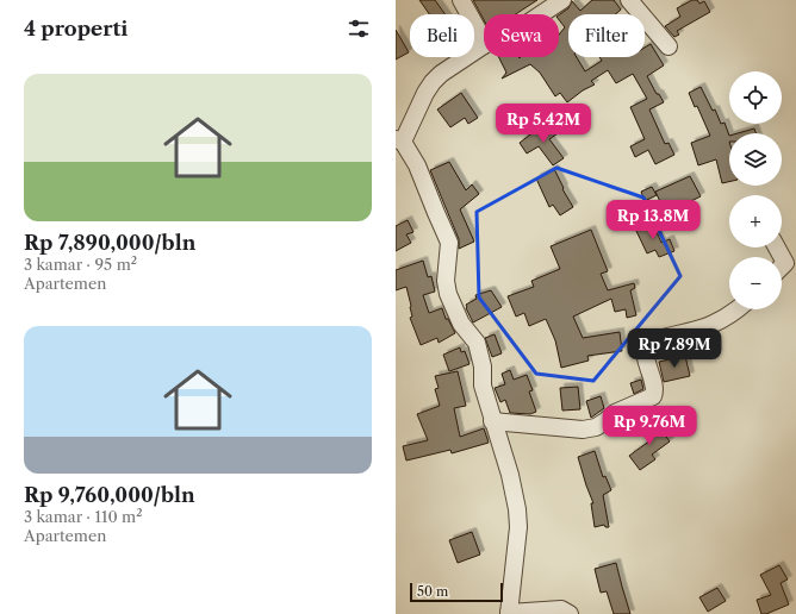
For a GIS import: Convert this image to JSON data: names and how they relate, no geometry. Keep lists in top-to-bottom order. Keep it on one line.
{"scale_bar":"50 m","page":{"heading":"4 properti","chip":["Beli","Sewa","Filter"],"list":[{"name":"Rp 7,890,000/bln","note":"3 kamar · 95 m² · Apartemen"},{"name":"Rp 9,760,000/bln","note":"3 kamar · 110 m² · Apartemen"}],"map_buttons":["+","−"],"price":["Rp 5.42M","Rp 13.8M","Rp 7.89M","Rp 9.76M"],"scale":"50 m"}}
